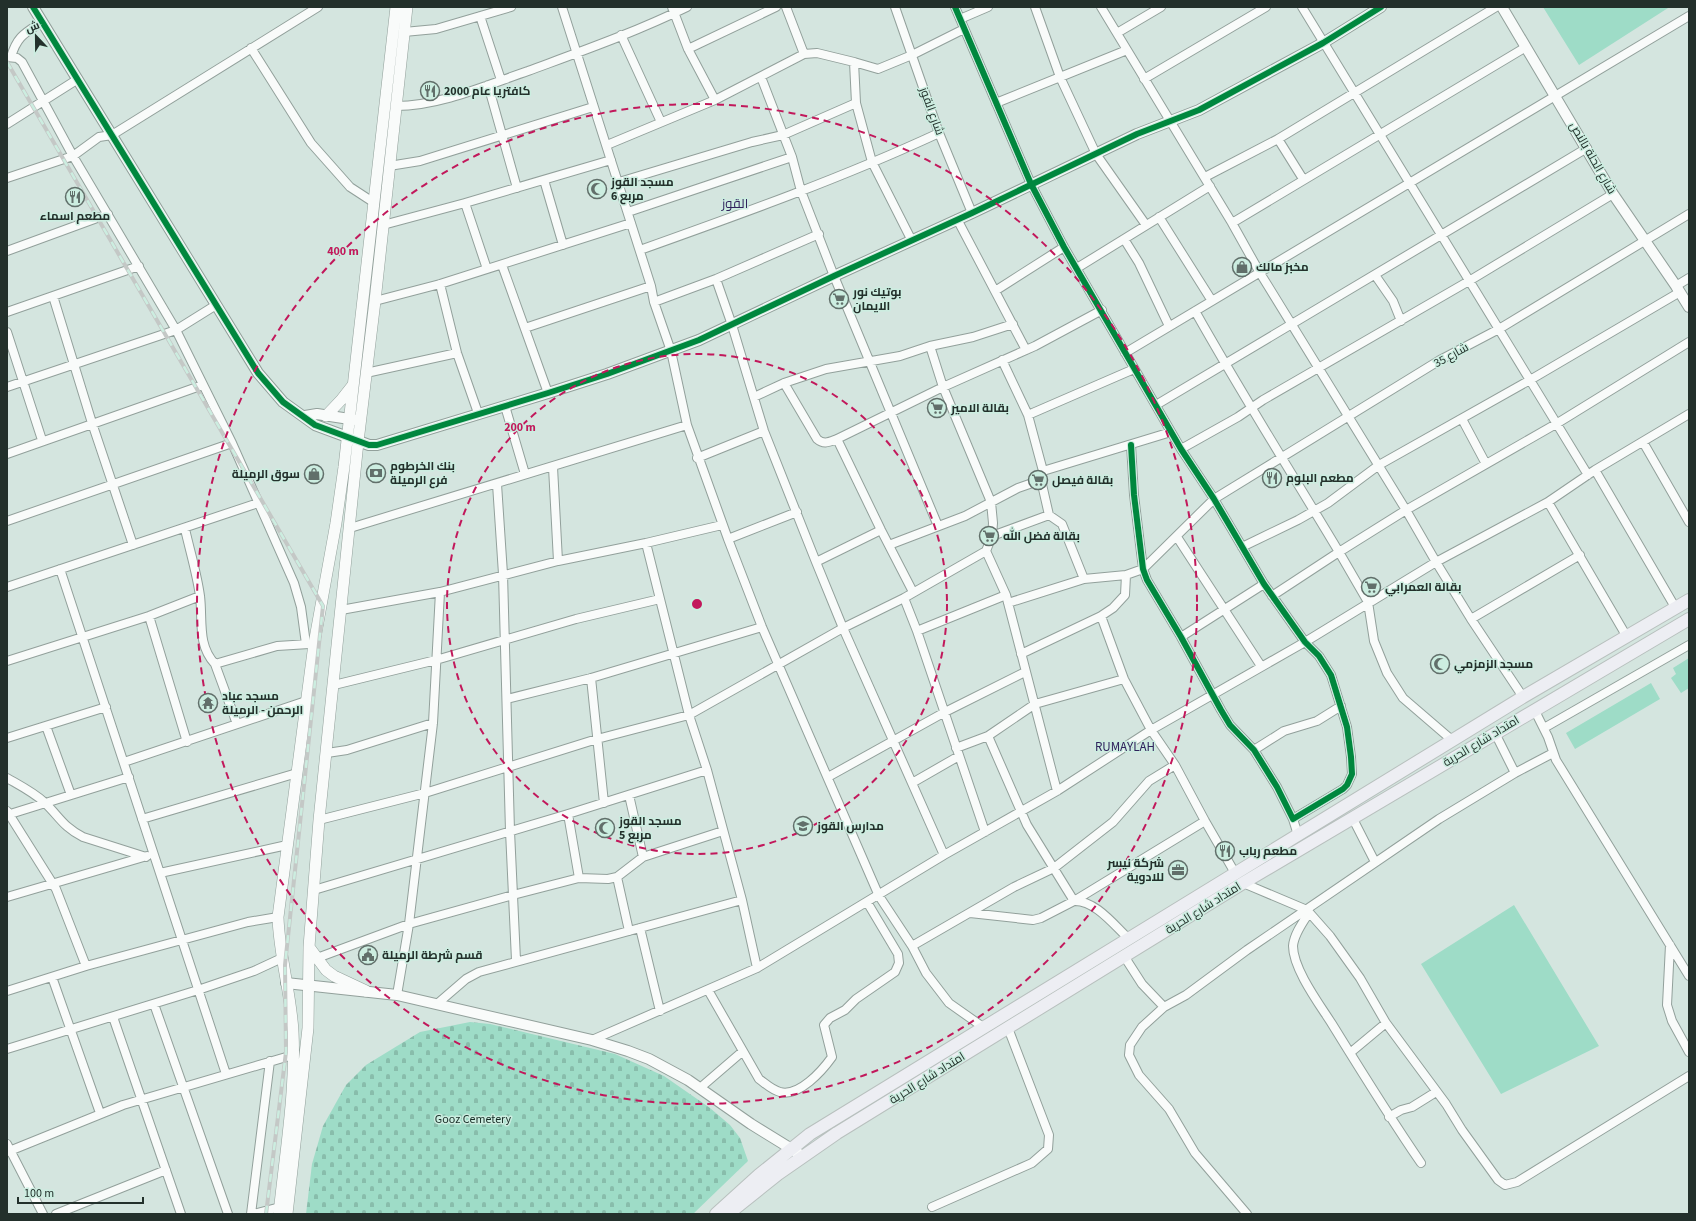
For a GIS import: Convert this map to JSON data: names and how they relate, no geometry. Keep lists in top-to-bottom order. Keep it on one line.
{"streets":{"main road":["امتداد شارع الحرية"],"street":["شارع القوز","شارع الحلة بالنص","شارع 35"]},"crossings":[["شارع الحلة بالنص","شارع 35"]],"districts":["القوز","RUMAYLAH"],"parks":["Gooz Cemetery"],"places":{"restaurant":["كافتريا عام 2000","مطعم اسماء","مطعم البلوم","مطعم رباب"],"mosque":["مسجد القوز مربع 6","مسجد الزمزمي","مسجد القوز مربع 5"],"shop":["مخبز مالك","سوق الرميلة"],"supermarket":["بوتيك نور الايمان","بقالة الامير","بقالة فيصل","بقالة فضل الله","بقالة العمرابي"],"bank":["بنك الخرطوم فرع الرميلة"],"temple":["مسجد عباد الرحمن - الرميلة"],"school or university":["مدارس القوز"],"office":["شركة نيسر للادوية"],"public building":["قسم شرطة الرميلة"]},"scale_bar":"100 m","north":"top","rings":["400 m","200 m"]}
